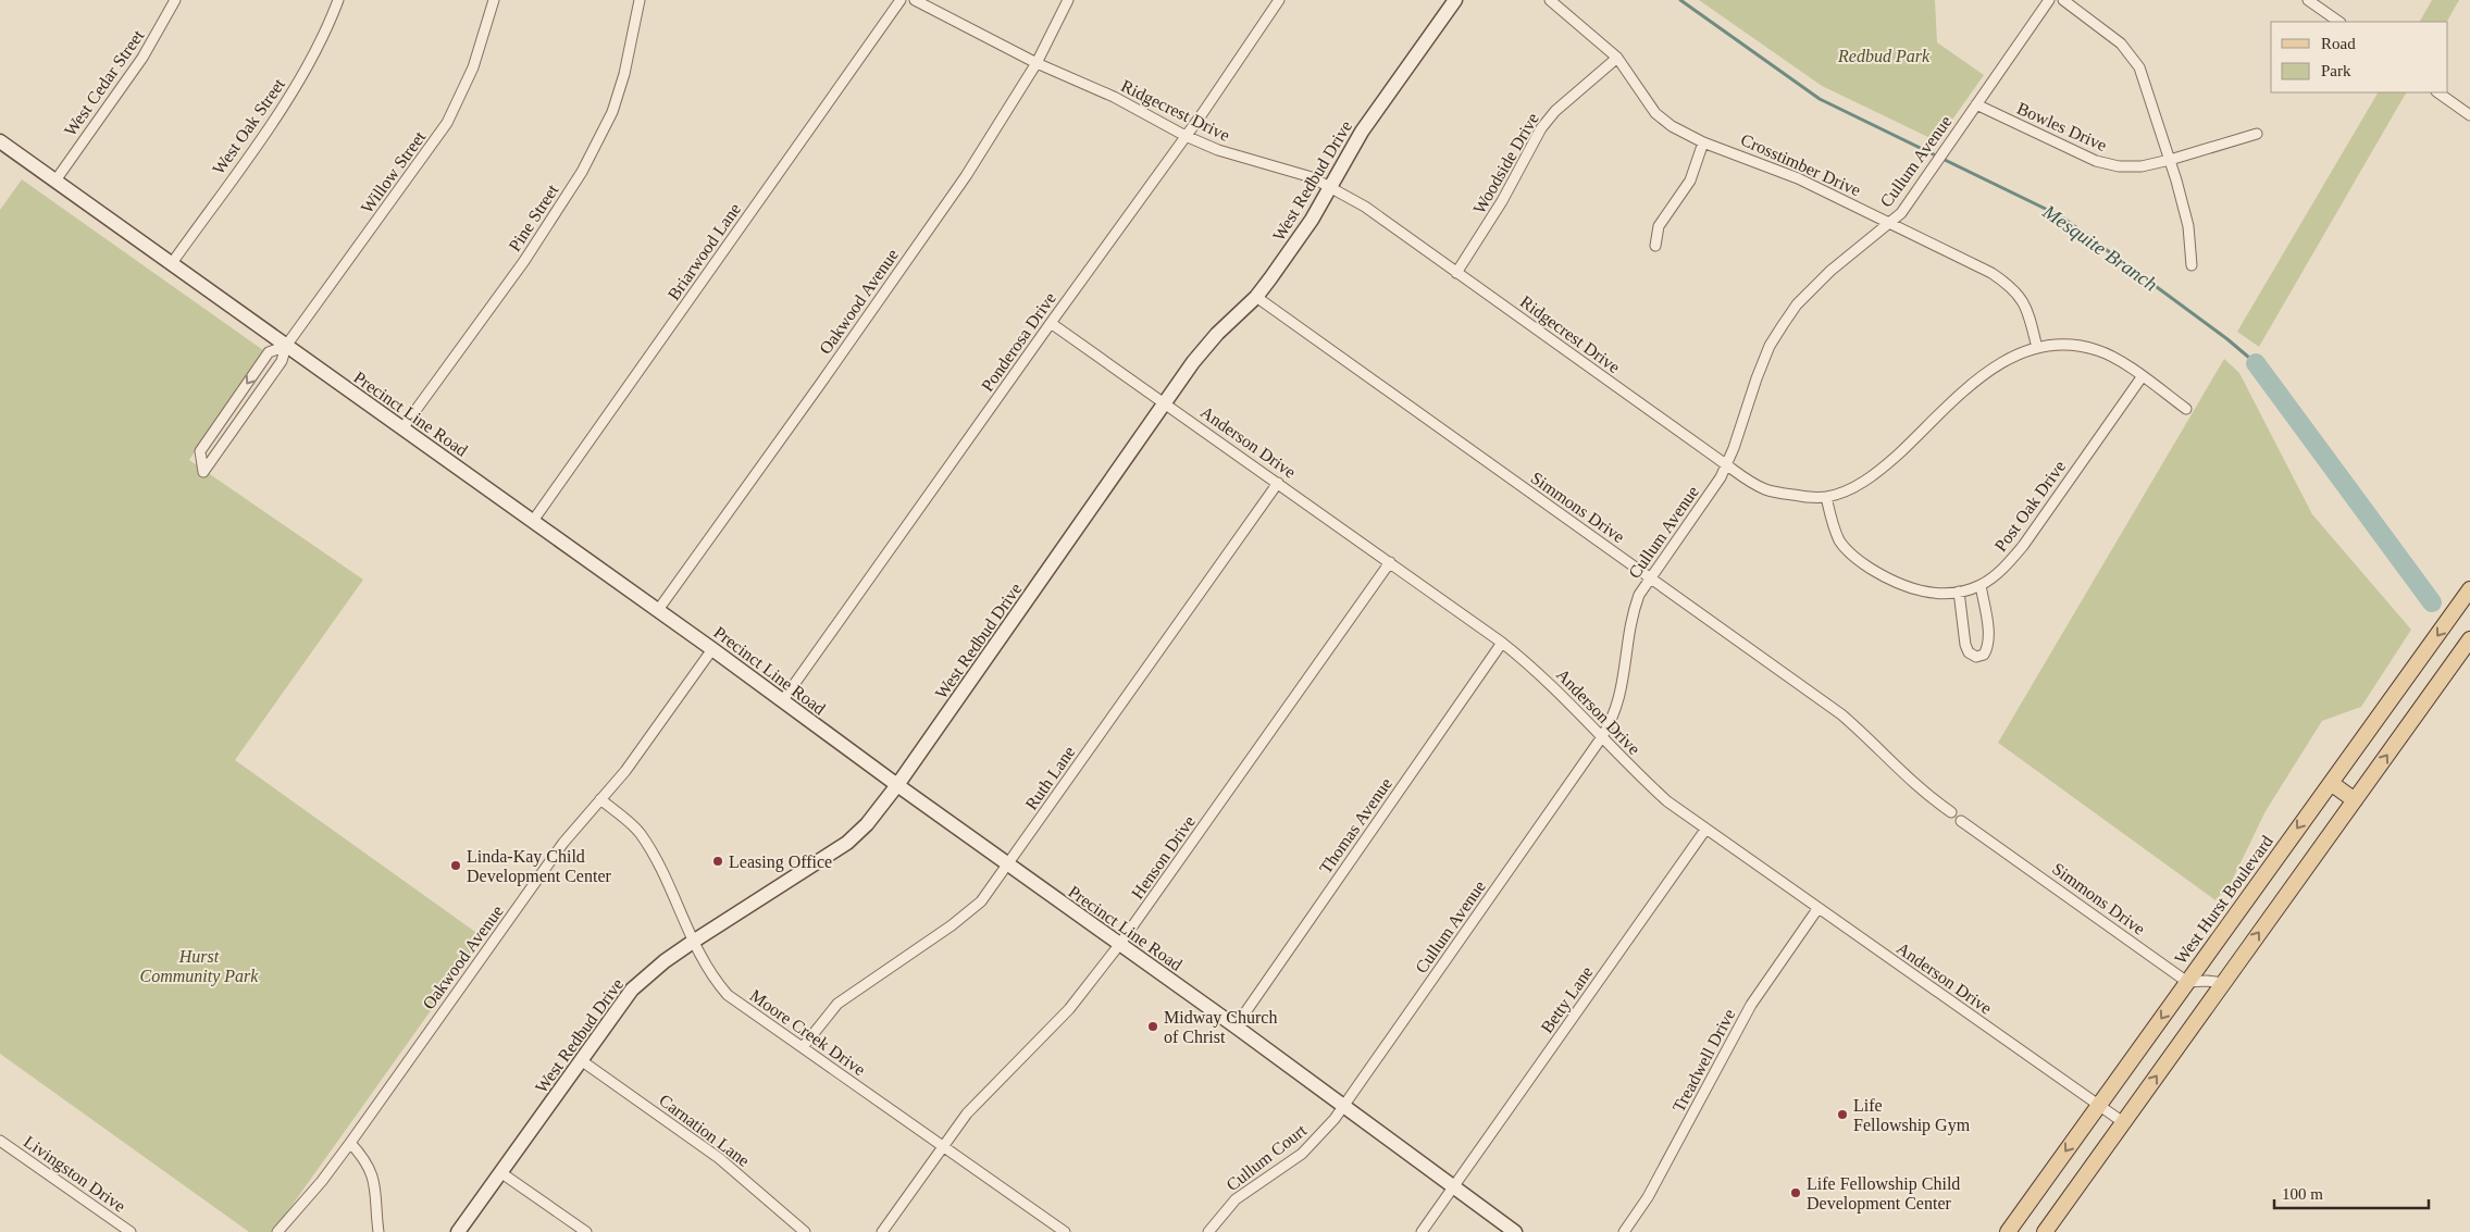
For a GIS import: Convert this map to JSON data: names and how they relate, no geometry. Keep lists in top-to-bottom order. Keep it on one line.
{"streets":{"main road":["West Redbud Drive","Precinct Line Road","West Hurst Boulevard"],"street":["West Cedar Street","Ridgecrest Drive","West Oak Street","Bowles Drive","Cullum Avenue","Woodside Drive","Crosstimber Drive","Willow Street","Pine Street","Briarwood Lane","Oakwood Avenue","Ponderosa Drive","Anderson Drive","Post Oak Drive","Simmons Drive","Ruth Lane","Thomas Avenue","Henson Drive","Betty Lane","Moore Creek Drive","Treadwell Drive","Carnation Lane","Cullum Court","Livingston Drive"]},"crossings":[["West Cedar Street","Precinct Line Road"],["Ridgecrest Drive","Cullum Avenue"],["Ridgecrest Drive","Woodside Drive"],["Ridgecrest Drive","Crosstimber Drive"],["Ridgecrest Drive","West Redbud Drive"],["Ridgecrest Drive","Oakwood Avenue"],["Ridgecrest Drive","Ponderosa Drive"],["Ridgecrest Drive","Post Oak Drive"],["West Oak Street","Precinct Line Road"],["Bowles Drive","Cullum Avenue"],["Cullum Avenue","Crosstimber Drive"],["Cullum Avenue","Precinct Line Road"],["Cullum Avenue","Anderson Drive"],["Cullum Avenue","Simmons Drive"],["Cullum Avenue","Cullum Court"],["Woodside Drive","Crosstimber Drive"],["Willow Street","Precinct Line Road"],["West Redbud Drive","Precinct Line Road"],["West Redbud Drive","Anderson Drive"],["West Redbud Drive","Simmons Drive"],["West Redbud Drive","Moore Creek Drive"],["West Redbud Drive","Carnation Lane"],["Pine Street","Precinct Line Road"],["Briarwood Lane","Precinct Line Road"],["Oakwood Avenue","Precinct Line Road"],["Oakwood Avenue","Moore Creek Drive"],["Ponderosa Drive","Precinct Line Road"],["Ponderosa Drive","Anderson Drive"],["Precinct Line Road","Ruth Lane"],["Precinct Line Road","Thomas Avenue"],["Precinct Line Road","Henson Drive"],["Precinct Line Road","Betty Lane"],["Precinct Line Road","Cullum Court"],["Anderson Drive","Ruth Lane"],["Anderson Drive","Thomas Avenue"],["Anderson Drive","Henson Drive"],["Anderson Drive","West Hurst Boulevard"],["Anderson Drive","Betty Lane"],["Anderson Drive","Treadwell Drive"],["Simmons Drive","West Hurst Boulevard"],["Ruth Lane","Moore Creek Drive"],["Henson Drive","Moore Creek Drive"]],"water":["Mesquite Branch"],"parks":["Redbud Park","Hurst Community Park"],"places":["Leasing Office","Linda-Kay Child Development Center","Midway Church of Christ","Life Fellowship Gym","Life Fellowship Child Development Center"],"legend":["Road","Park"],"scale_bar":"100 m"}
